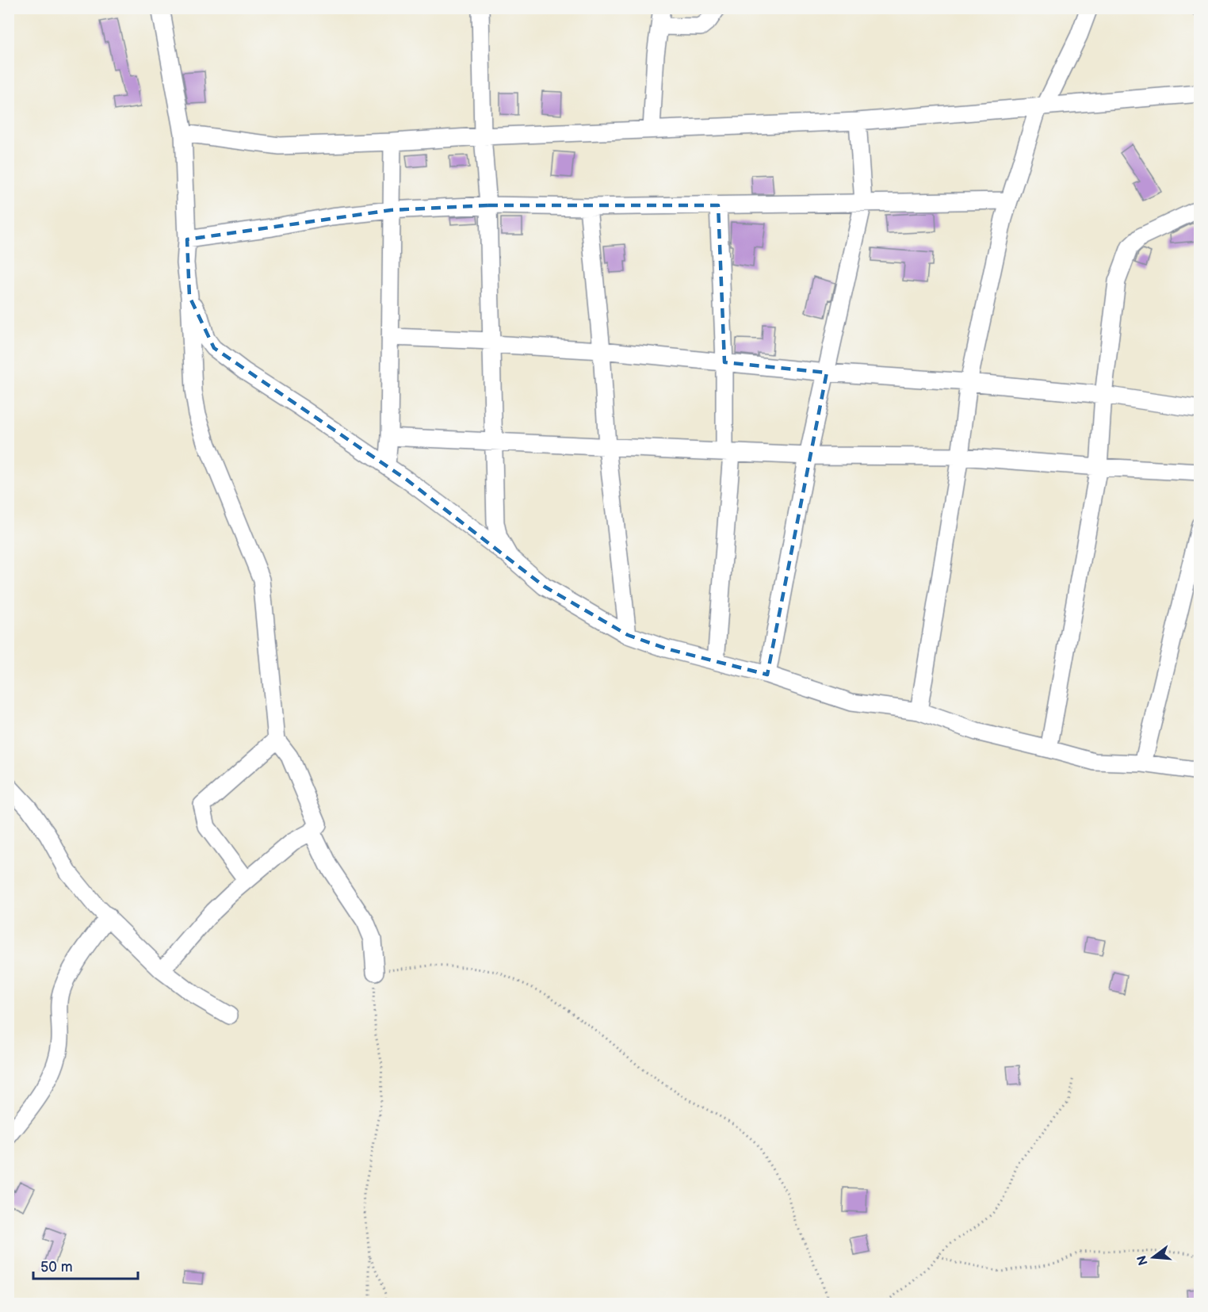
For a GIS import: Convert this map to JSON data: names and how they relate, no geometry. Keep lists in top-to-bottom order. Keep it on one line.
{"scale_bar":"50 m","north":"left"}
